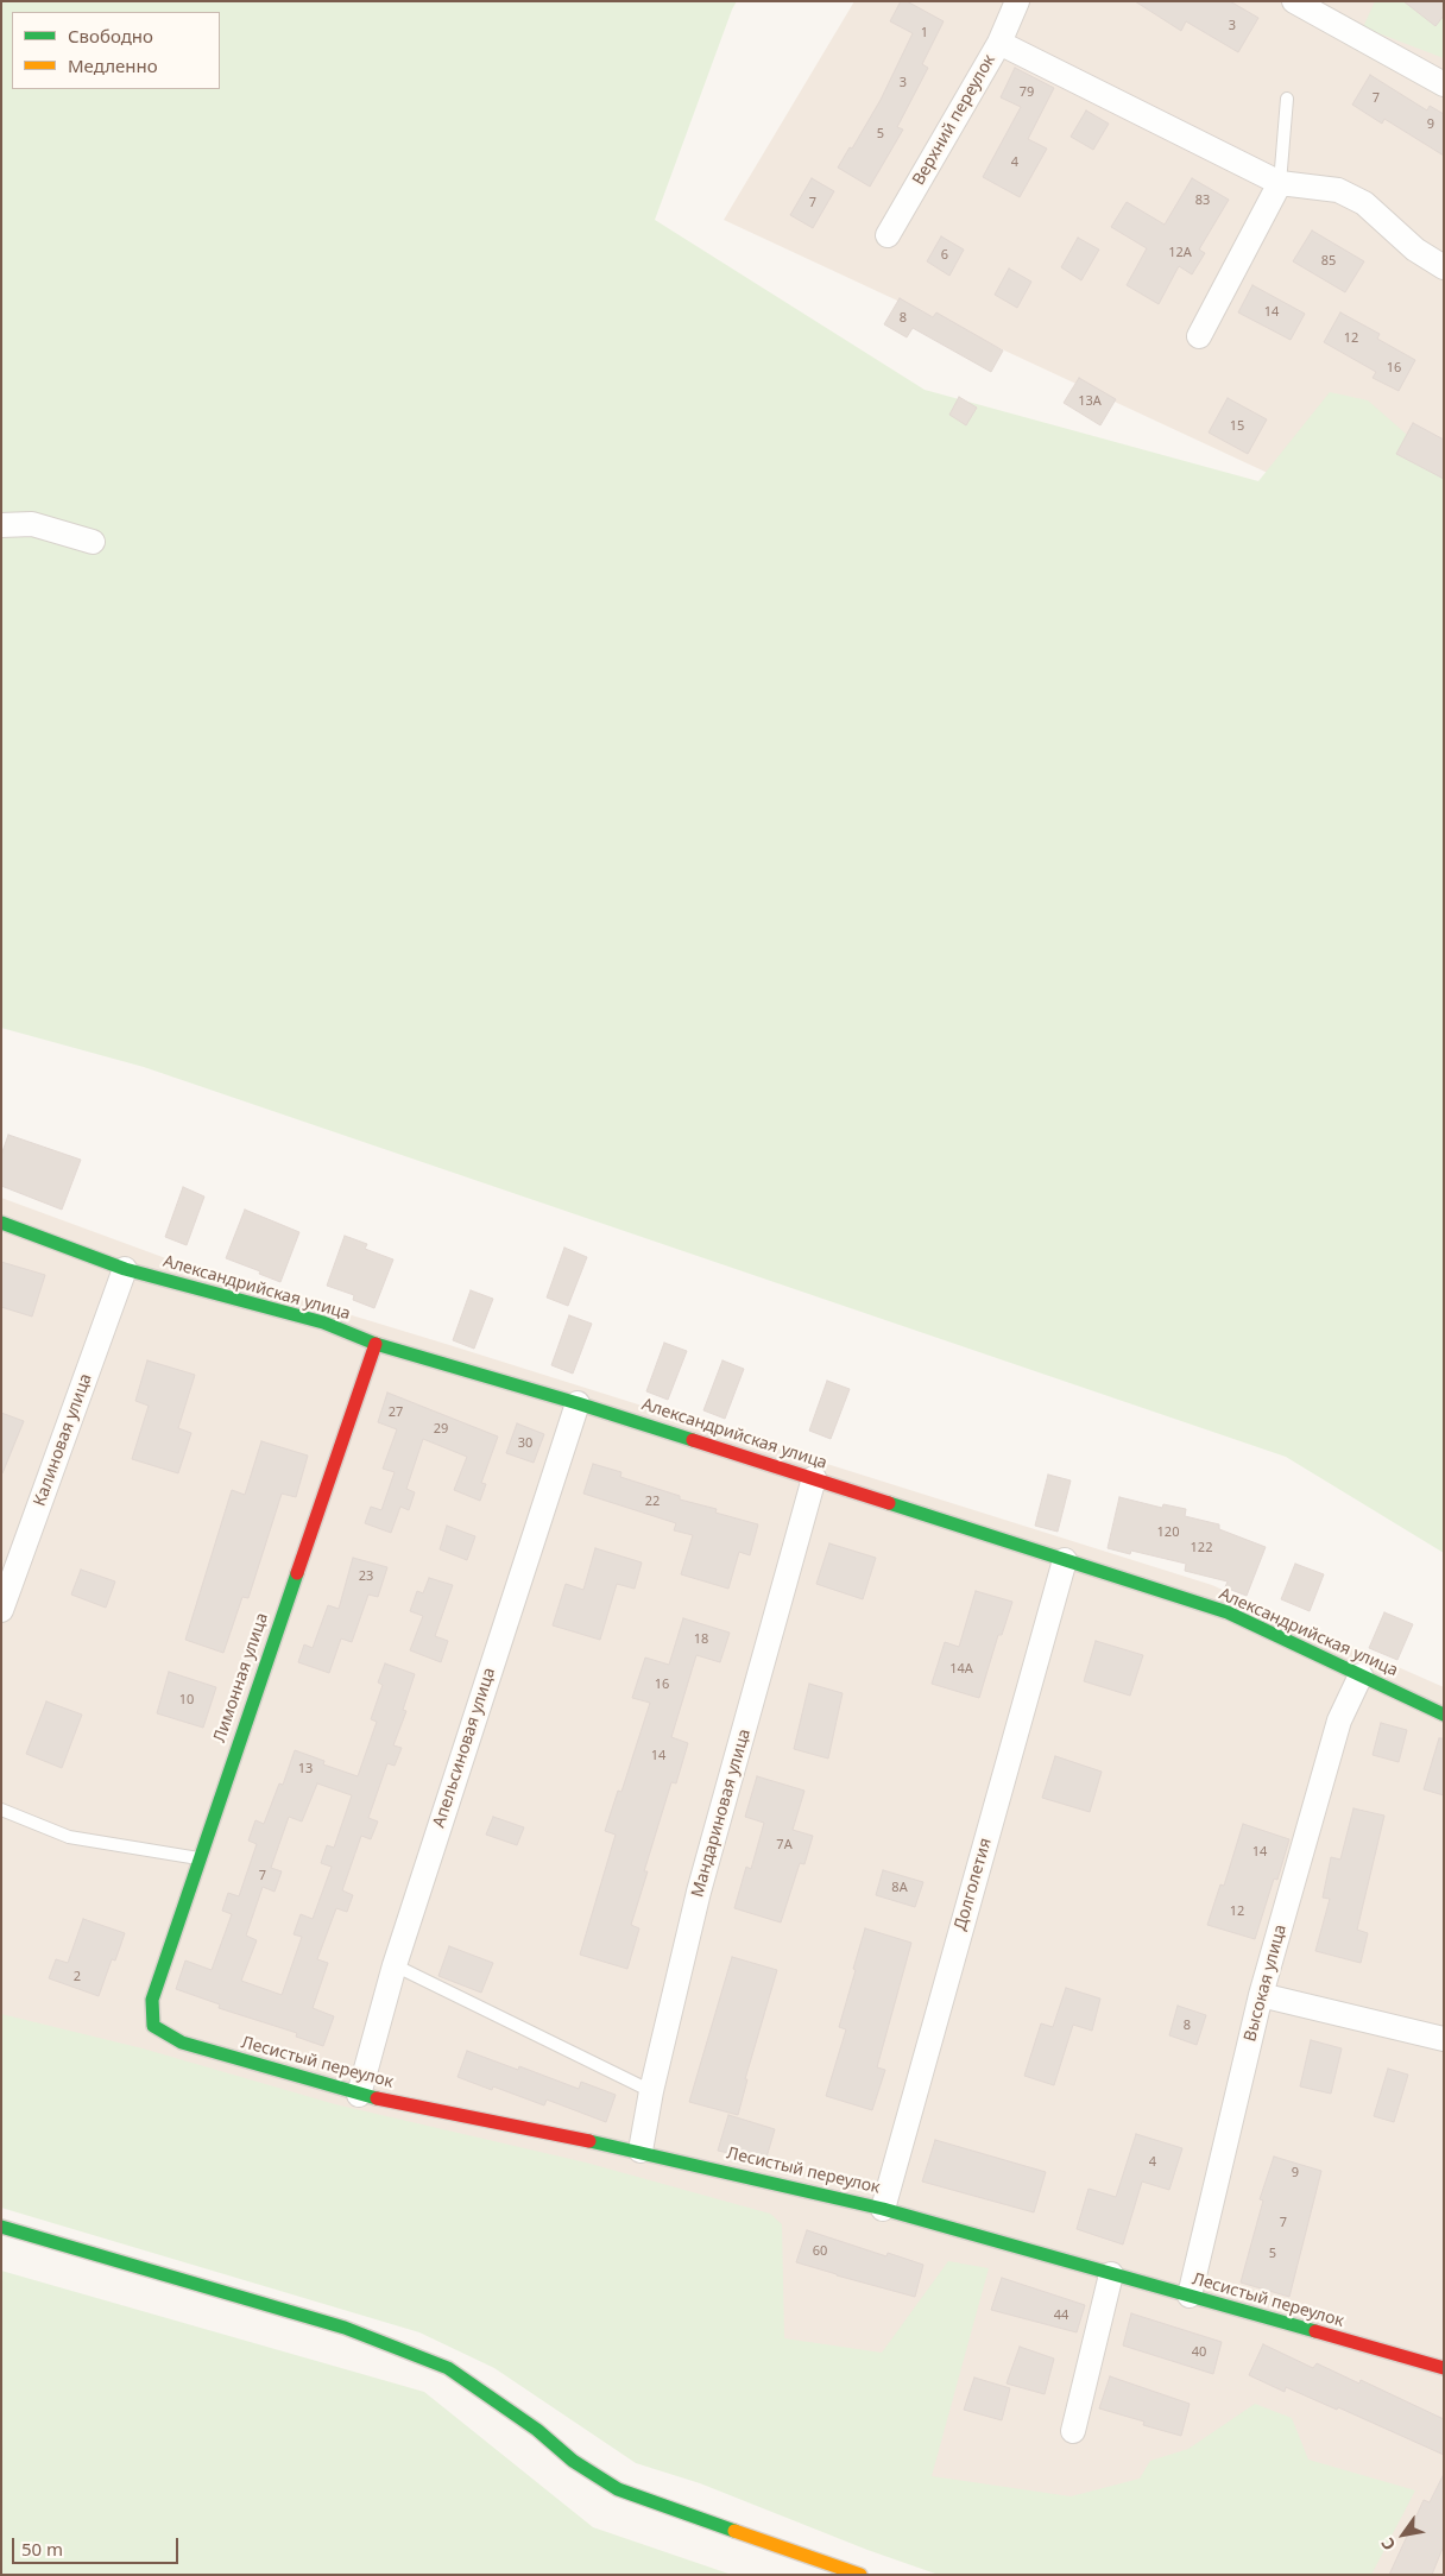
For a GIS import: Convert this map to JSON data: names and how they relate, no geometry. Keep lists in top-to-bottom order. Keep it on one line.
{"streets":{"street":["Верхний переулок","Александрийская улица","Калиновая улица","Лимонная улица","Апельсиновая улица","Мандариновая улица","Долголетия","Высокая улица","Лесистый переулок"]},"crossings":[["Александрийская улица","Калиновая улица"],["Александрийская улица","Лимонная улица"],["Александрийская улица","Апельсиновая улица"],["Александрийская улица","Мандариновая улица"],["Александрийская улица","Долголетия"],["Александрийская улица","Высокая улица"],["Лимонная улица","Лесистый переулок"],["Апельсиновая улица","Лесистый переулок"],["Мандариновая улица","Лесистый переулок"],["Долголетия","Лесистый переулок"],["Высокая улица","Лесистый переулок"]],"house_numbers":["3","1","3","79","7","9","5","4","83","7","12А","6","85","14","8","12","16","13А","15","27","29","30","22","120","122","23","18","14А","16","10","14","13","7А","14","7","8А","12","2","8","4","9","7","60","5","44","40"],"legend":["Свободно","Медленно"],"scale_bar":"50 m","north":"bottom left"}
